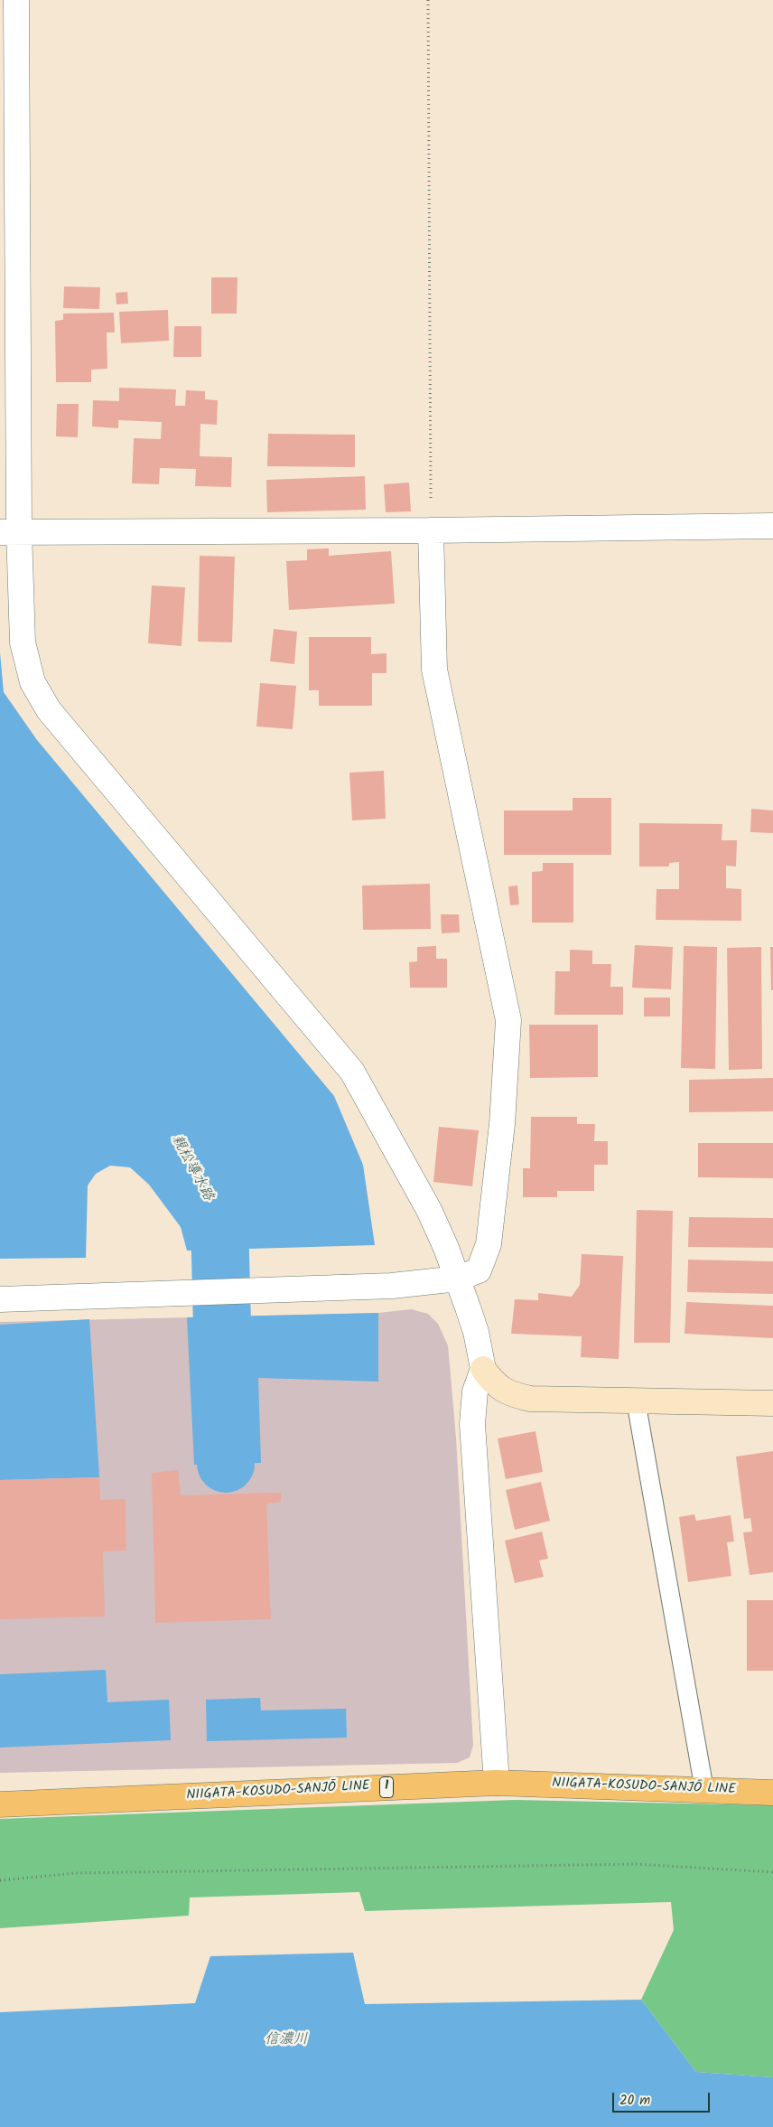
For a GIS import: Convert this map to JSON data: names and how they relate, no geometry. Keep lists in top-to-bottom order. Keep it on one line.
{"streets":{"main road":["1","NIIGATA-KOSUDO-SANJŌ LINE"]},"water":["親松導水路","信濃川"],"scale_bar":"20 m"}
